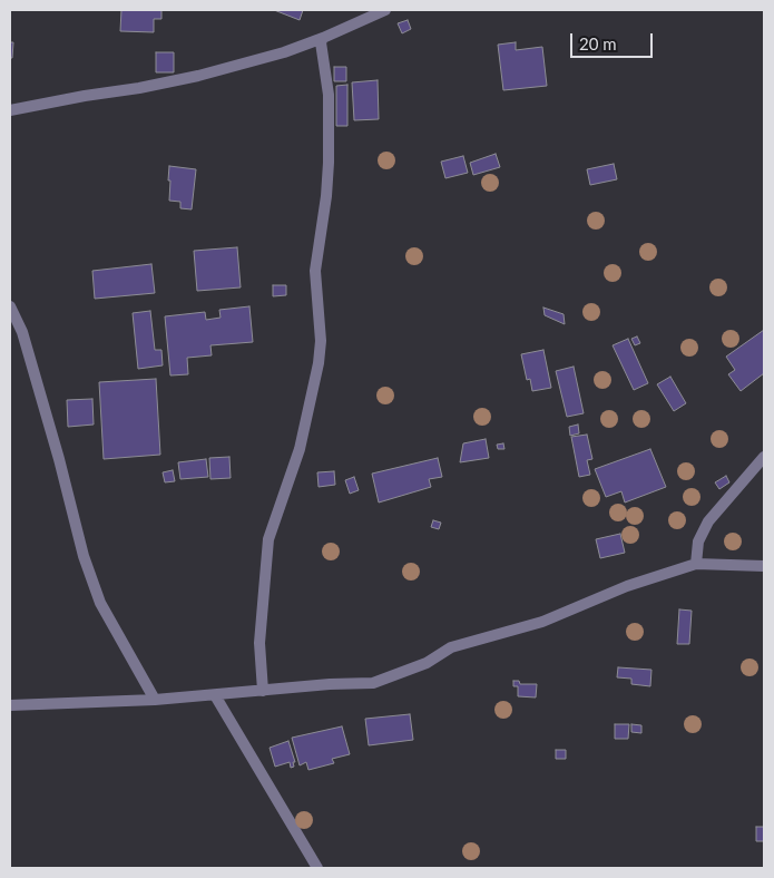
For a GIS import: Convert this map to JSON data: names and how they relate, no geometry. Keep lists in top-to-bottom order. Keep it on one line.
{"scale_bar":"20 m"}
